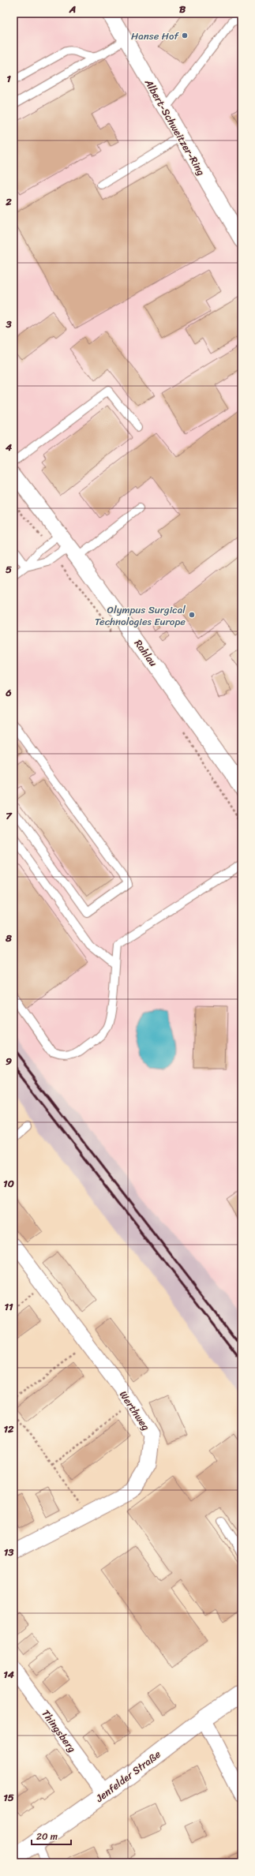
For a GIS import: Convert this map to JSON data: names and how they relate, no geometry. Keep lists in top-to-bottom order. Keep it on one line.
{"streets":{"street":["Albert-Schweitzer-Ring","Rahlau","Werthweg","Thingsberg","Jenfelder Straße"]},"crossings":[["Thingsberg","Jenfelder Straße"]],"places":["Hanse Hof","Olympus Surgical Technologies Europe"],"scale_bar":"20 m","grid":{"columns":["A","B"],"rows":["1","2","3","4","5","6","7","8","9","10","11","12","13","14","15"]}}
